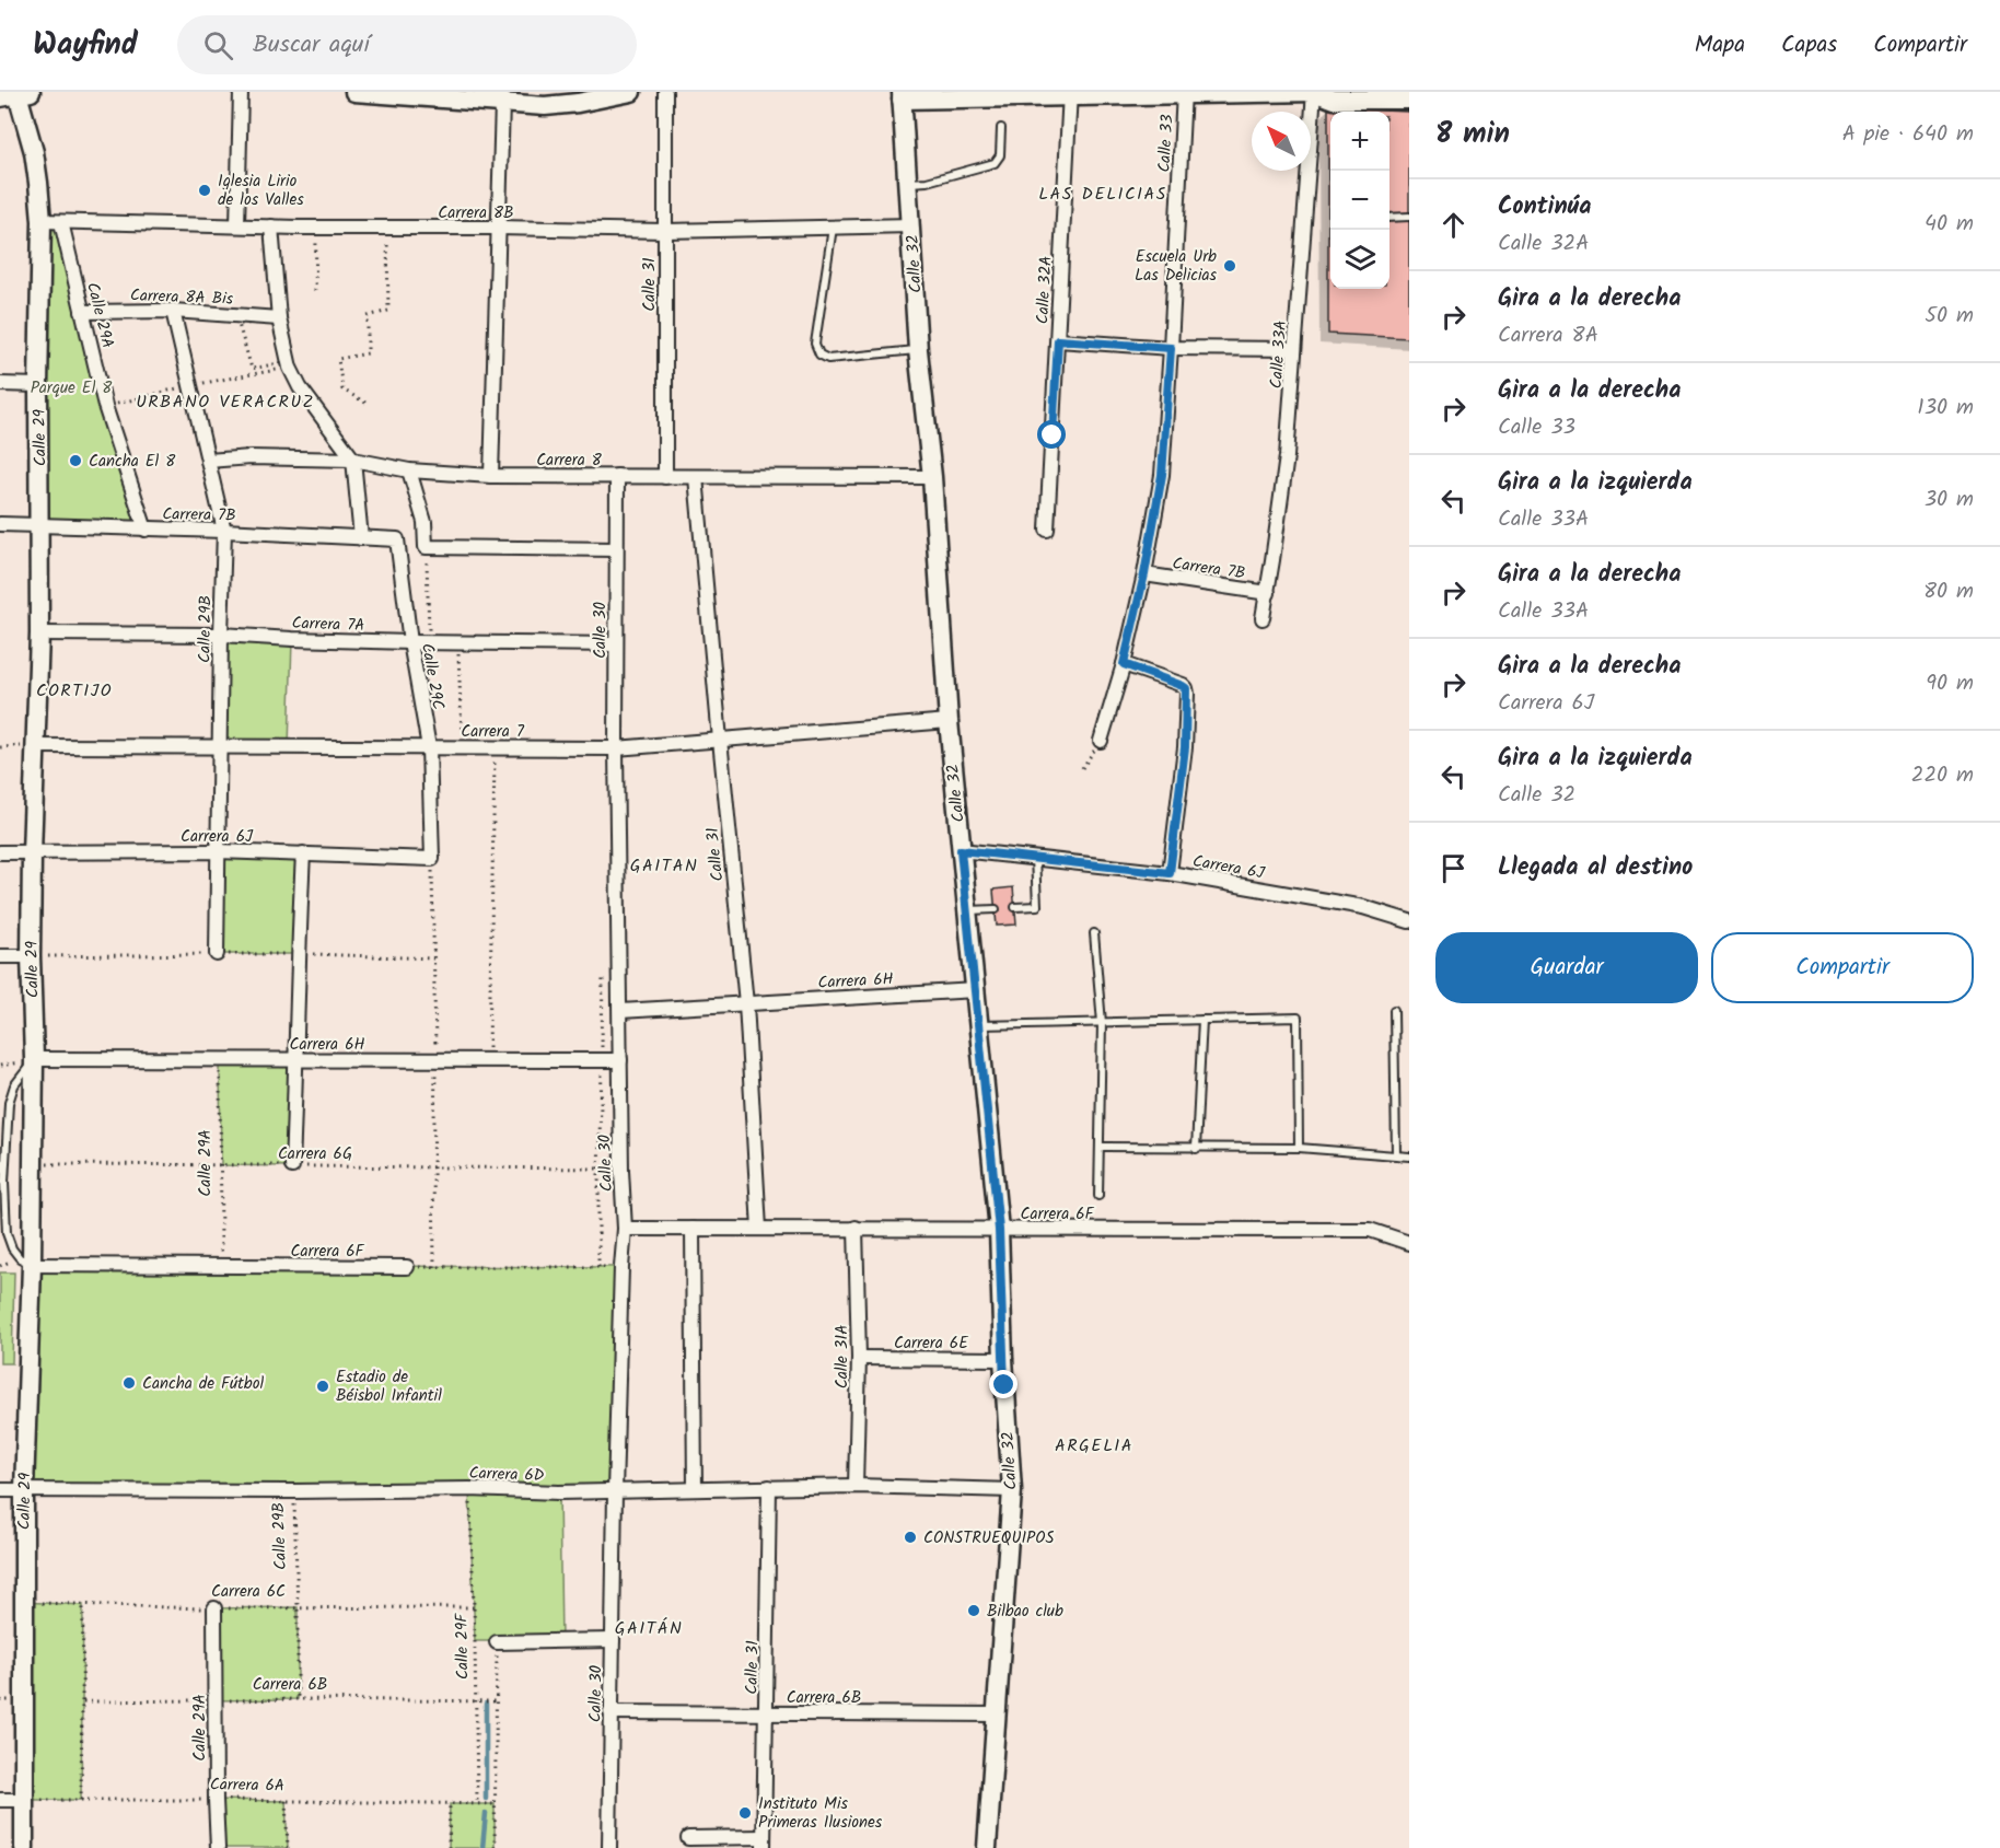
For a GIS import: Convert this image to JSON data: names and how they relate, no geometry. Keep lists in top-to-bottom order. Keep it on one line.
{"streets":{"street":["Calle 33","Carrera 8B","Calle 32","Calle 31","Calle 32A","Carrera 8A Bis","Calle 29A","Calle 33A","Calle 29","Carrera 8","Carrera 7B","Carrera 7A","Calle 29B","Calle 30","Calle 29C","Carrera 7","Carrera 6J","Carrera 6H","Carrera 6F","Carrera 6E","Calle 31A","Carrera 6D","Carrera 6B"],"path":["Carrera 6G","Carrera 6C","Calle 29F","Carrera 6A"]},"crossings":[["Calle 33","Carrera 7B"],["Carrera 8B","Calle 32"],["Carrera 8B","Calle 31"],["Carrera 8B","Calle 29A"],["Carrera 8B","Calle 29"],["Calle 32","Carrera 8"],["Calle 32","Carrera 7"],["Calle 32","Carrera 6J"],["Calle 32","Carrera 6H"],["Calle 32","Carrera 6F"],["Calle 32","Carrera 6E"],["Calle 32","Carrera 6D"],["Calle 32","Carrera 6B"],["Calle 31","Carrera 8"],["Calle 31","Carrera 7"],["Calle 31","Carrera 6H"],["Calle 31","Carrera 6F"],["Calle 31","Carrera 6D"],["Calle 31","Carrera 6B"],["Carrera 8A Bis","Calle 29A"],["Carrera 8A Bis","Calle 29B"],["Calle 29A","Carrera 7B"],["Calle 29A","Carrera 6H"],["Calle 29A","Carrera 6G"],["Calle 29A","Carrera 6F"],["Calle 29A","Carrera 6C"],["Calle 29A","Carrera 6B"],["Calle 29A","Carrera 6A"],["Calle 33A","Carrera 7B"],["Calle 29","Carrera 7B"],["Calle 29","Carrera 7A"],["Calle 29","Carrera 7"],["Calle 29","Carrera 6J"],["Calle 29","Carrera 6H"],["Calle 29","Carrera 6G"],["Calle 29","Carrera 6F"],["Calle 29","Carrera 6D"],["Calle 29","Carrera 6C"],["Calle 29","Carrera 6A"],["Carrera 8","Calle 29B"],["Carrera 8","Calle 30"],["Carrera 7B","Calle 29B"],["Carrera 7B","Calle 29C"],["Carrera 7A","Calle 29B"],["Carrera 7A","Calle 30"],["Carrera 7A","Calle 29C"],["Calle 29B","Carrera 7"],["Calle 29B","Carrera 6J"],["Calle 29B","Carrera 6D"],["Calle 29B","Carrera 6C"],["Calle 29B","Carrera 6B"],["Calle 30","Carrera 7"],["Calle 30","Carrera 6H"],["Calle 30","Carrera 6F"],["Calle 30","Carrera 6D"],["Calle 30","Carrera 6B"],["Calle 29C","Carrera 7"],["Calle 29C","Carrera 6J"],["Carrera 6F","Calle 31A"],["Carrera 6E","Calle 31A"],["Calle 31A","Carrera 6D"],["Carrera 6D","Calle 29F"],["Carrera 6C","Calle 29F"],["Calle 29F","Carrera 6B"],["Calle 29F","Carrera 6A"]],"districts":["LAS DELICIAS","URBANO VERACRUZ","CORTIJO","GAITAN","ARGELIA","GAITÁN"],"parks":["Parque El 8"],"places":["Iglesia Lirio de los Valles","Escuela Urb Las Delicias","Cancha El 8","Cancha de Fútbol","Estadio de Béisbol Infantil","CONSTRUEQUIPOS","Bilbao club","Instituto Mis Primeras Ilusiones"],"north":"top left","page":{"header":"Wayfind","search":"Buscar aquí","nav":["Mapa","Capas","Compartir"],"heading":["8 min","A pie · 640 m"],"map_buttons":["+","−"],"list":[["Continúa","Calle 32A","40 m"],["Gira a la derecha","Carrera 8A","50 m"],["Gira a la derecha","Calle 33","130 m"],["Gira a la izquierda","Calle 33A","30 m"],["Gira a la derecha","Calle 33A","80 m"],["Gira a la derecha","Carrera 6J","90 m"],["Gira a la izquierda","Calle 32","220 m"],"Llegada al destino"],"buttons":["Guardar","Compartir"]}}
